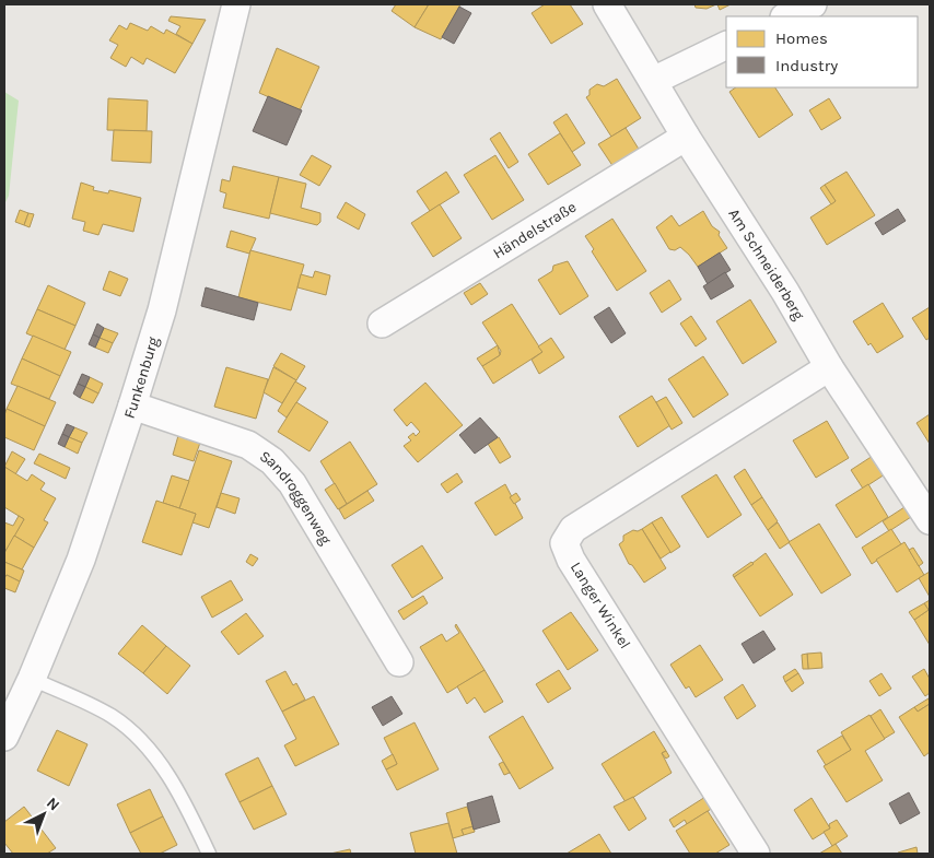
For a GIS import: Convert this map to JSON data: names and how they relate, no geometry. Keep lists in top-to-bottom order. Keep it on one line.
{"streets":{"street":["Händelstraße","Am Schneiderberg","Funkenburg","Sandroggenweg","Langer Winkel"]},"crossings":[["Händelstraße","Am Schneiderberg"],["Am Schneiderberg","Langer Winkel"],["Funkenburg","Sandroggenweg"]],"legend":["Homes","Industry"],"north":"top right"}
